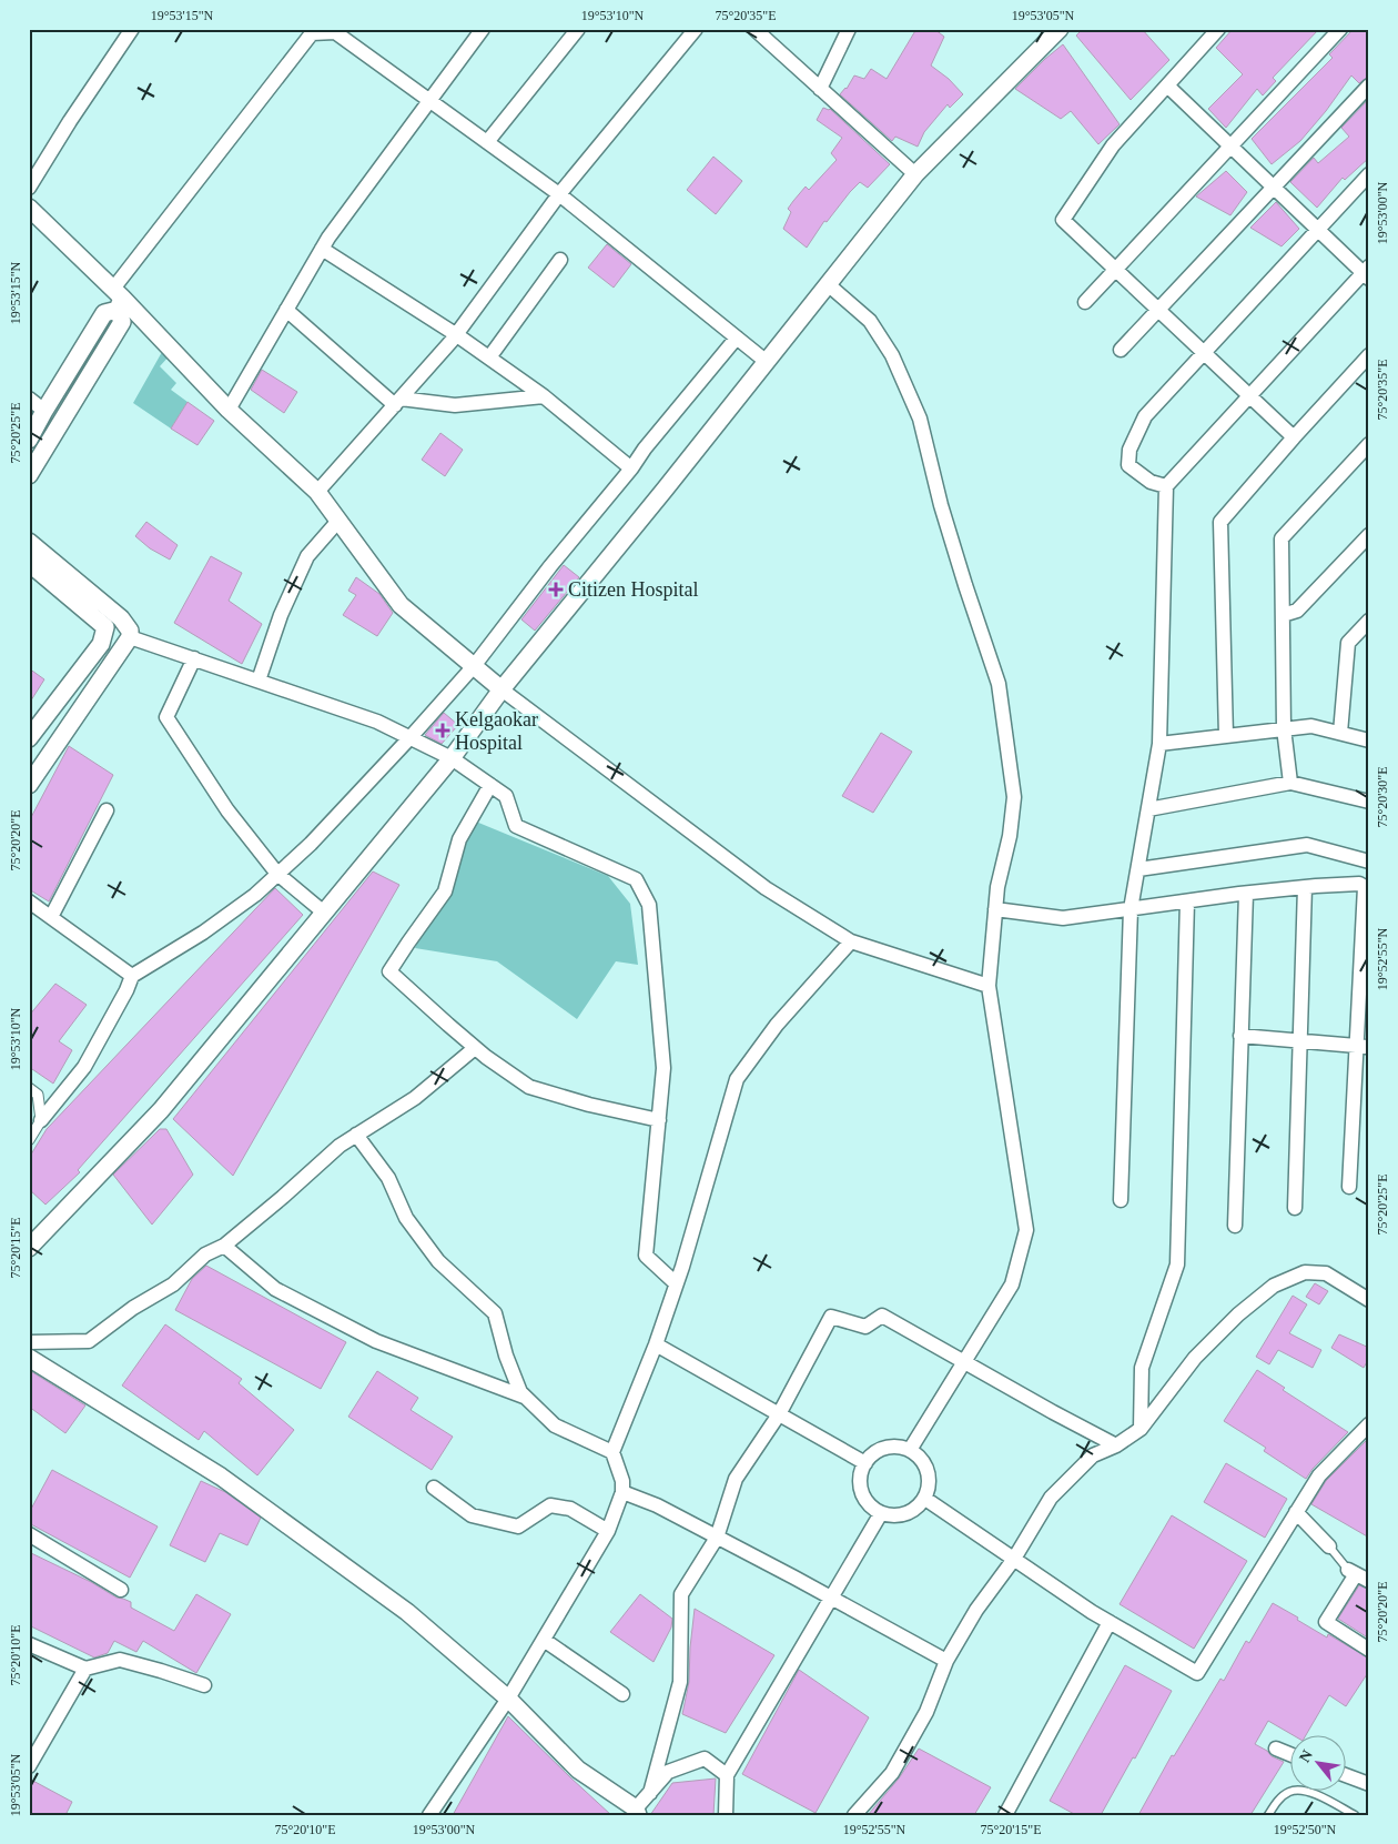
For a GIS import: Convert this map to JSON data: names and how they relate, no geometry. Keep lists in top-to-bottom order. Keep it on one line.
{"places":{"health":["Citizen Hospital","Kelgaokar Hospital"]},"north":"top left","coordinates":["19°53'15\"N","19°53'10\"N","75°20'35\"E","19°53'05\"N","19°53'00\"N","75°20'25\"E","75°20'30\"E","75°20'20\"E","19°52'55\"N","75°20'15\"E","75°20'10\"E","19°52'50\"N"]}
